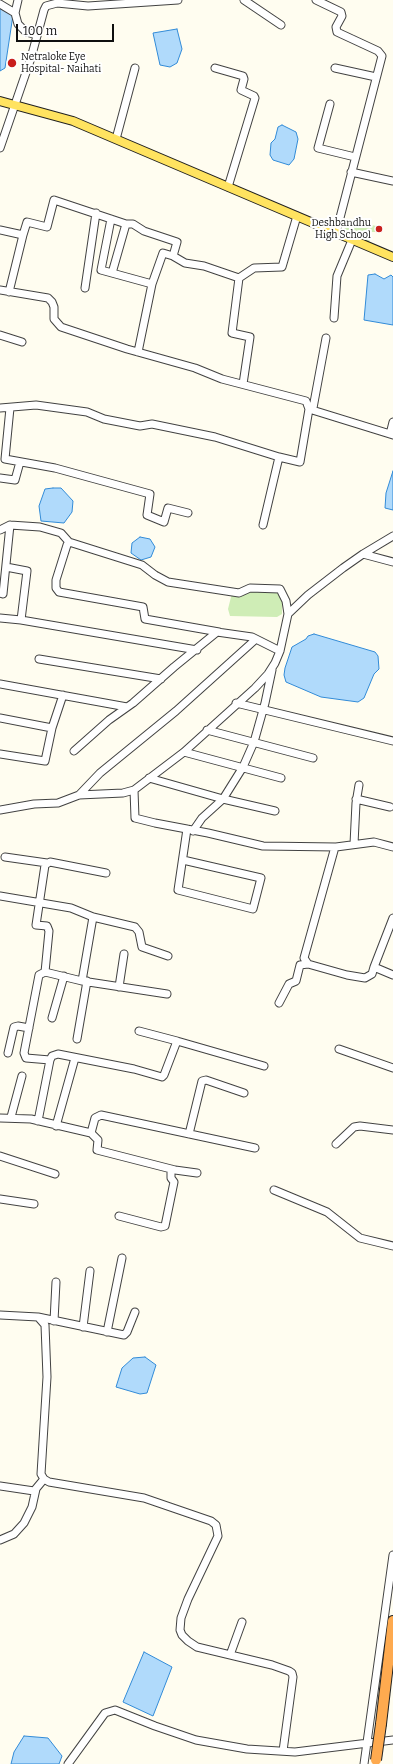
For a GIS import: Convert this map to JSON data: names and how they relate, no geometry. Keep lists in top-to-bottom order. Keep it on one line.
{"places":["Netraloke Eye Hospital- Naihati","Deshbandhu High School"],"scale_bar":"100 m"}
